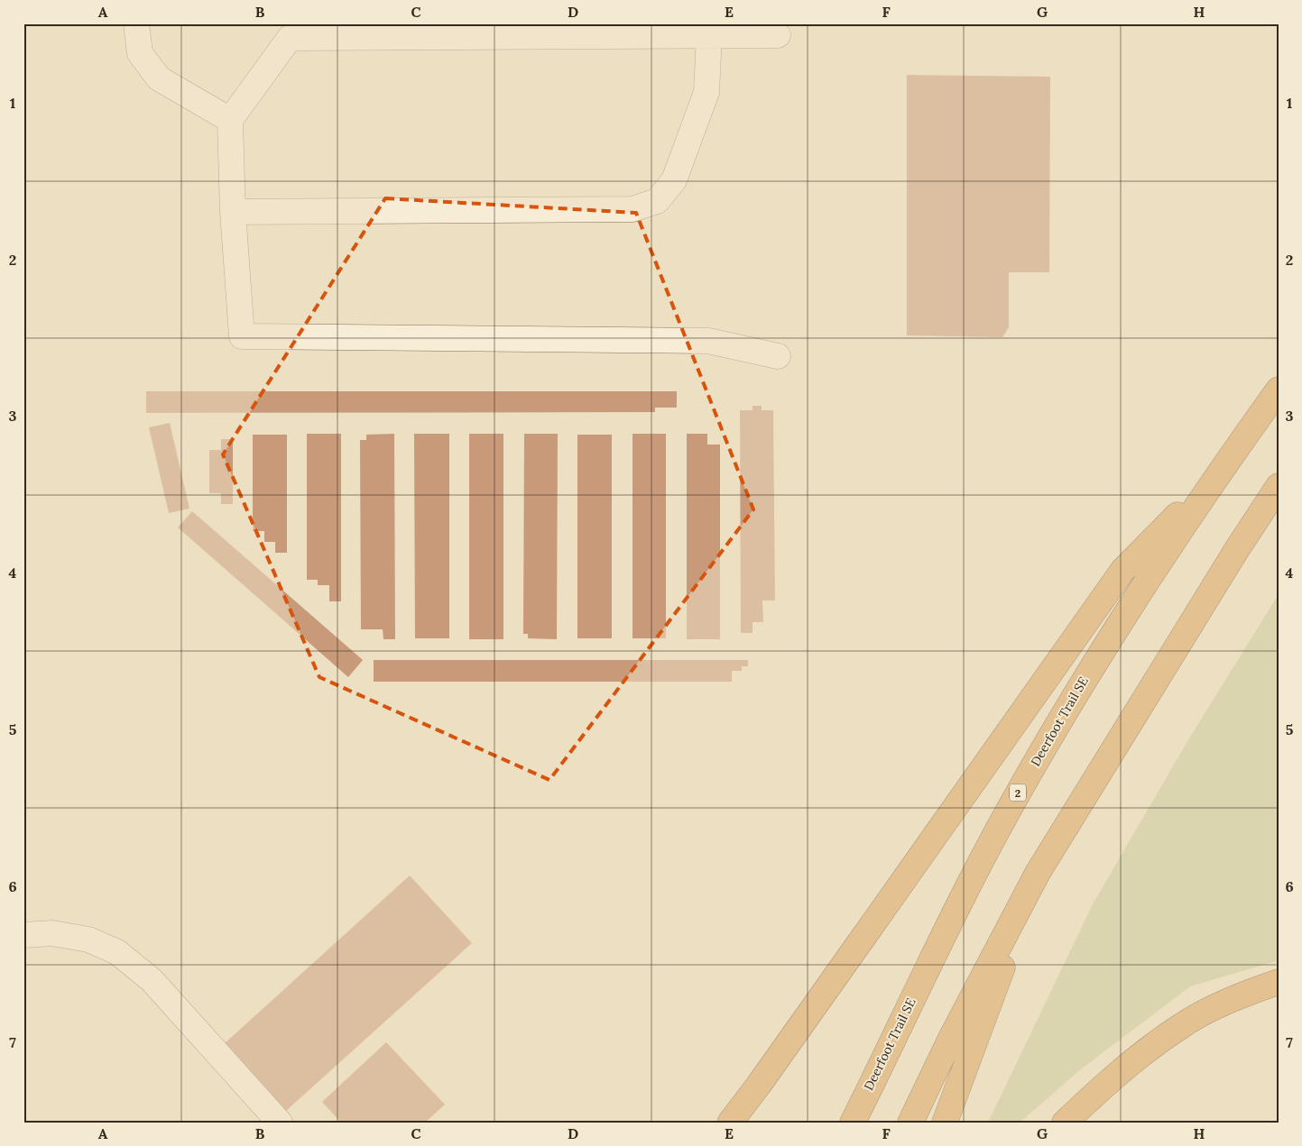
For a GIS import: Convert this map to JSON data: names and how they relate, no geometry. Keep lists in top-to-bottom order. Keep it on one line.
{"streets":{"highway":["Deerfoot Trail SE","2"]},"grid":{"columns":["A","B","C","D","E","F","G","H"],"rows":["1","2","3","4","5","6","7"]}}
